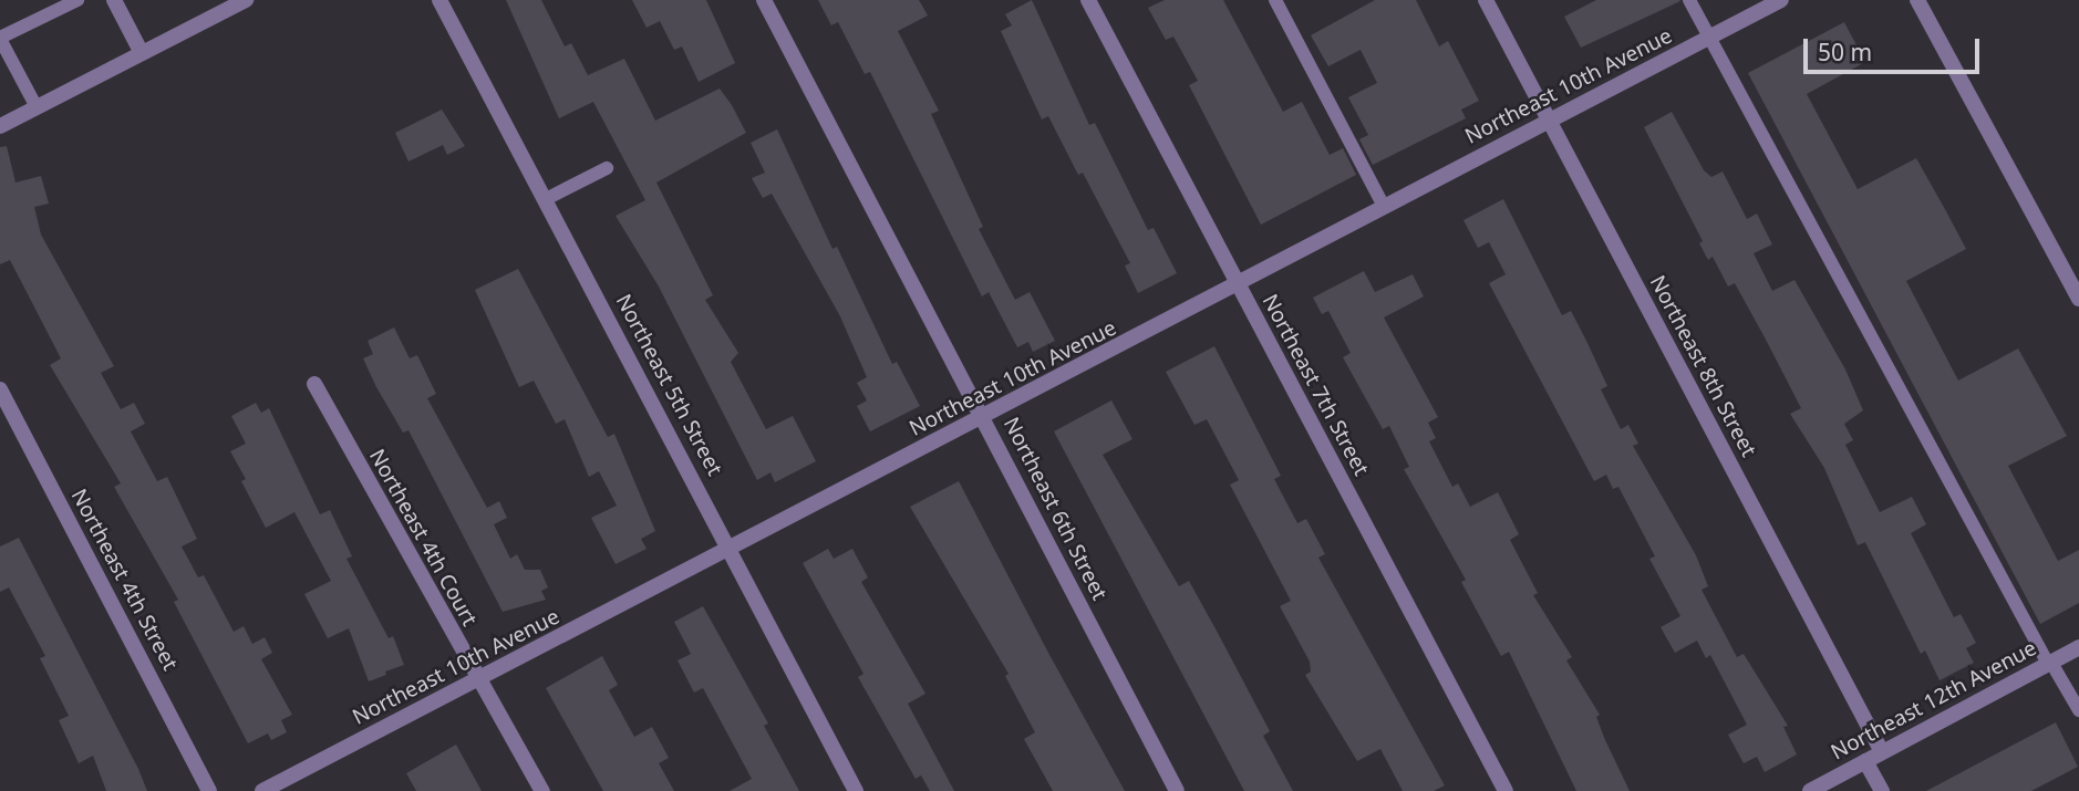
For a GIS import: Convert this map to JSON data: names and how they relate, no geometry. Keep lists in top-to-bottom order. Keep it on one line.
{"streets":{"street":["Northeast 10th Avenue","Northeast 8th Street","Northeast 5th Street","Northeast 7th Street","Northeast 6th Street","Northeast 4th Court","Northeast 4th Street","Northeast 12th Avenue"]},"crossings":[["Northeast 10th Avenue","Northeast 8th Street"],["Northeast 10th Avenue","Northeast 5th Street"],["Northeast 10th Avenue","Northeast 7th Street"],["Northeast 10th Avenue","Northeast 6th Street"],["Northeast 10th Avenue","Northeast 4th Court"],["Northeast 8th Street","Northeast 12th Avenue"]],"scale_bar":"50 m"}
